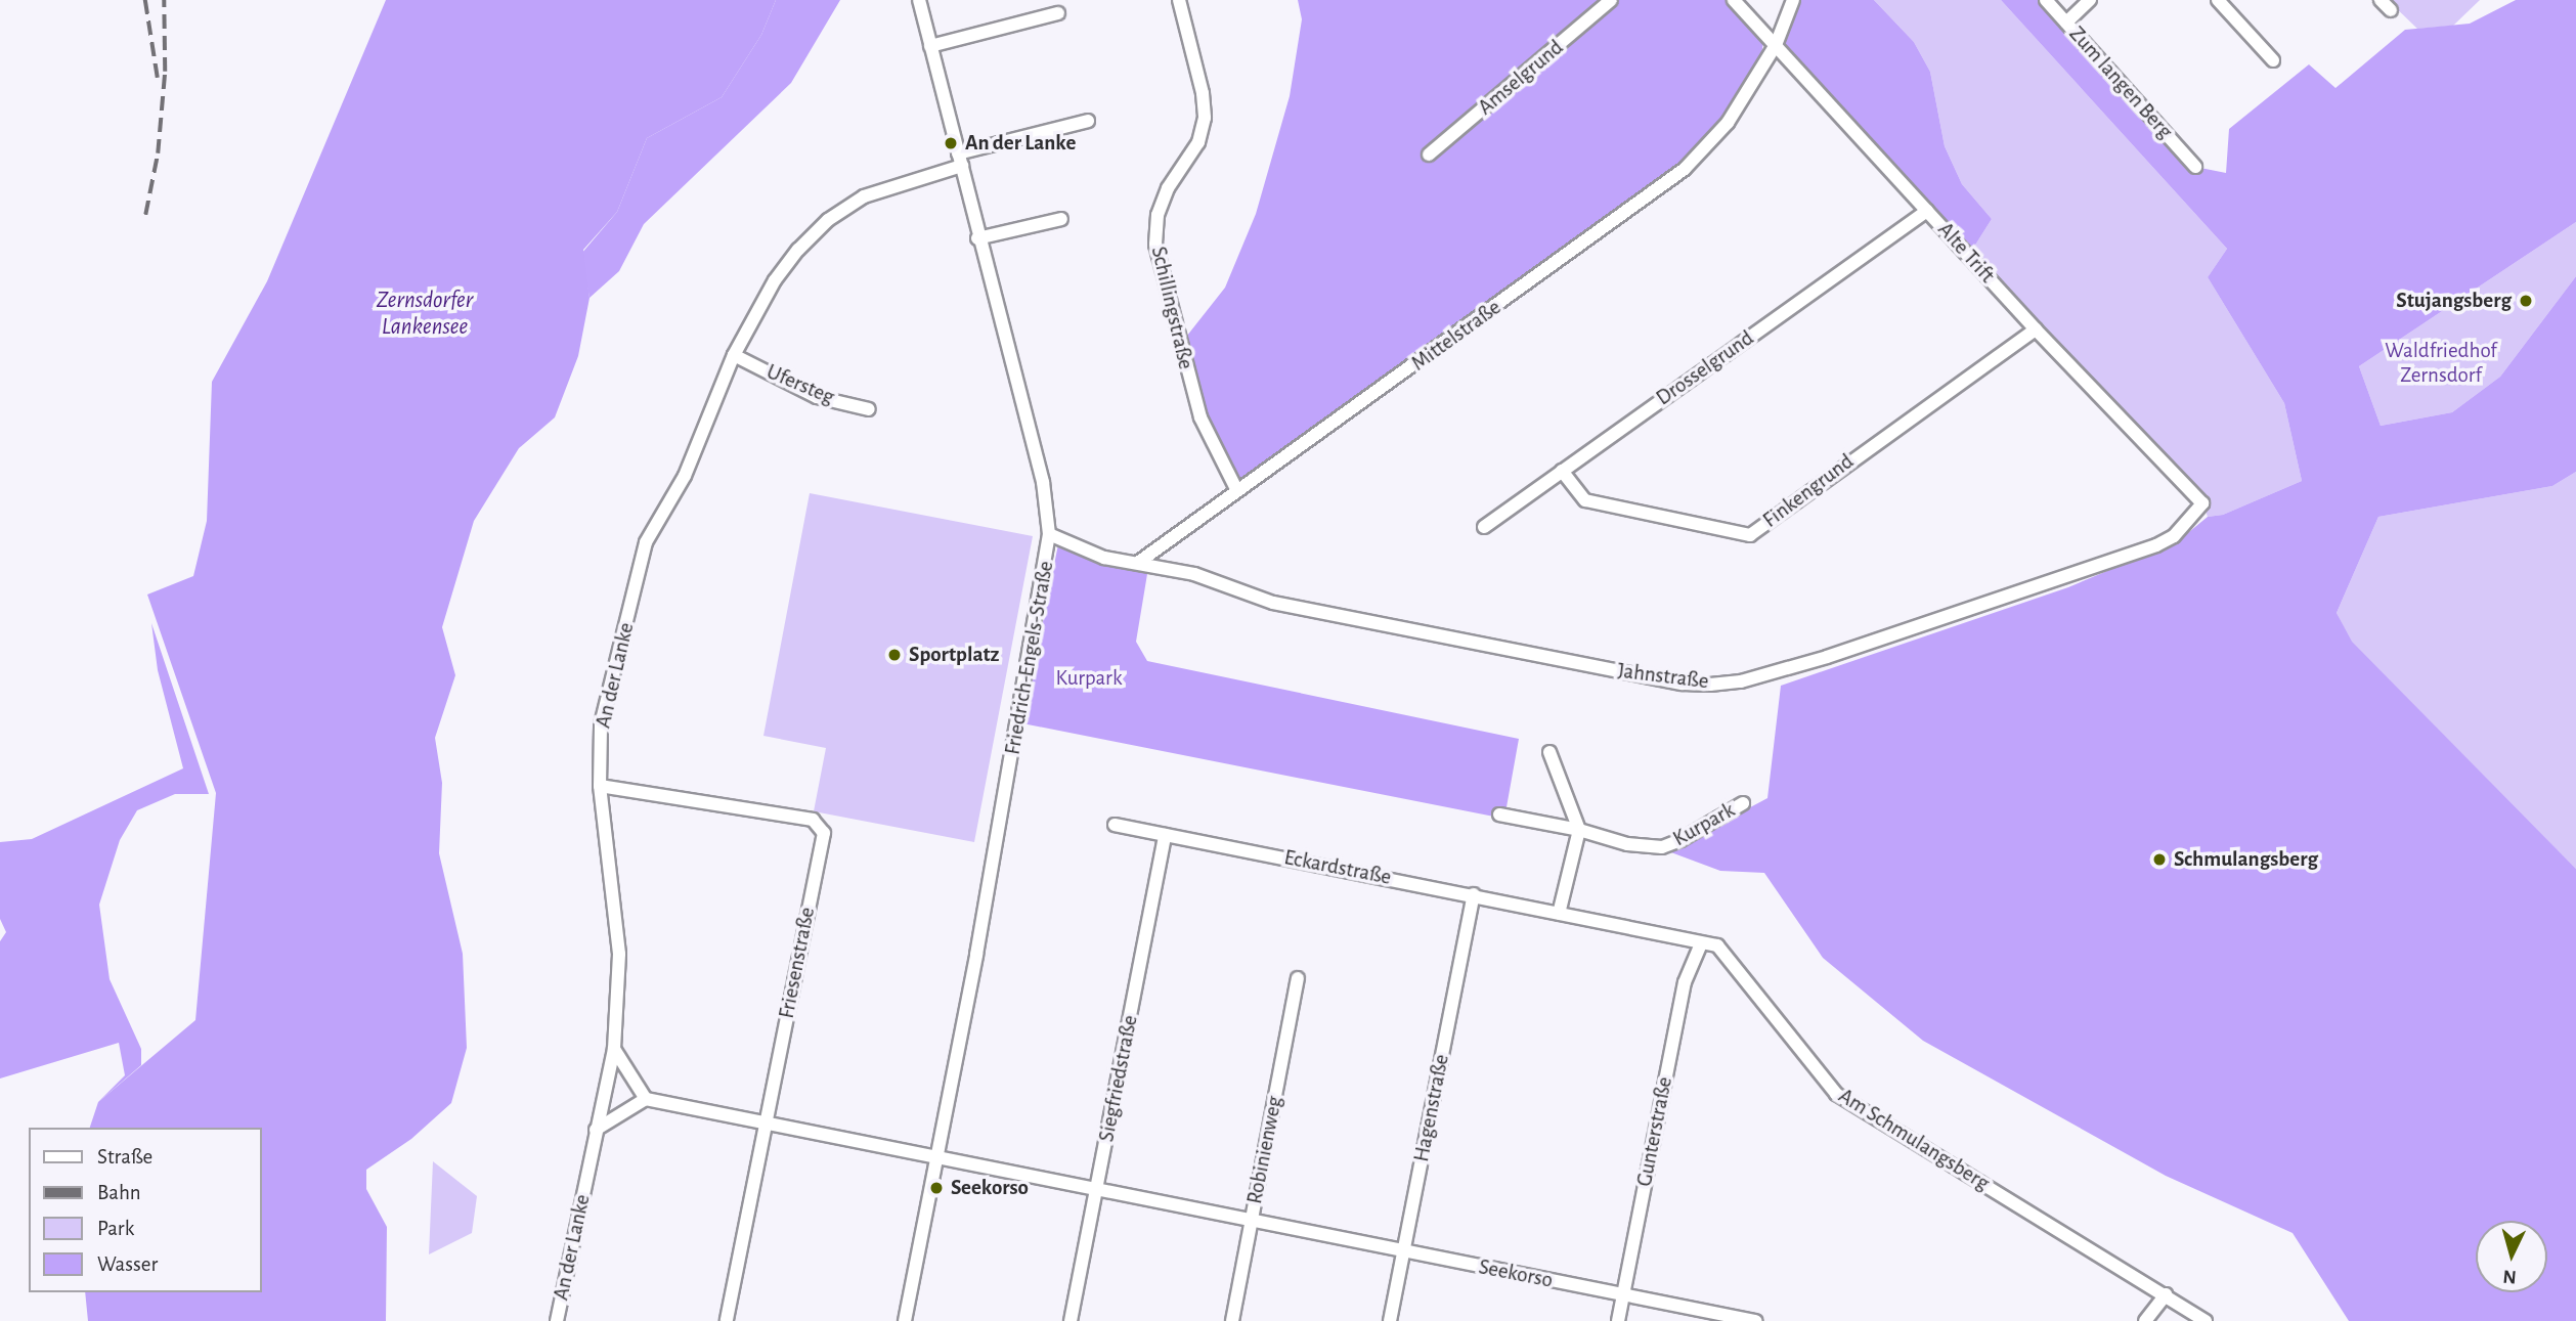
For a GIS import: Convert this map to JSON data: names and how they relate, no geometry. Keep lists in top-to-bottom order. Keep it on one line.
{"streets":{"street":["Amselgrund","Zum langen Berg","Alte Trift","Schillingstraße","Mittelstraße","Drosselgrund","Ufersteg","Finkengrund","Friedrich-Engels-Straße","An der Lanke","Jahnstraße","Kurpark","Eckardstraße","Friesenstraße","Siegfriedstraße","Hagenstraße","Gunterstraße","Am Schmulangsberg","Robinienweg","Seekorso"]},"crossings":[["Alte Trift","Mittelstraße"],["Alte Trift","Drosselgrund"],["Alte Trift","Finkengrund"],["Alte Trift","Jahnstraße"],["Schillingstraße","Mittelstraße"],["Mittelstraße","Jahnstraße"],["Drosselgrund","Finkengrund"],["Ufersteg","An der Lanke"],["Friedrich-Engels-Straße","An der Lanke"],["Friedrich-Engels-Straße","Seekorso"],["An der Lanke","Friesenstraße"],["Eckardstraße","Siegfriedstraße"],["Eckardstraße","Hagenstraße"],["Eckardstraße","Am Schmulangsberg"],["Friesenstraße","Seekorso"],["Siegfriedstraße","Seekorso"],["Hagenstraße","Seekorso"],["Gunterstraße","Am Schmulangsberg"],["Gunterstraße","Seekorso"],["Robinienweg","Seekorso"]],"water":["Zernsdorfer Lankensee"],"parks":["Waldfriedhof Zernsdorf","Kurpark"],"places":["An der Lanke","Stujangsberg","Sportplatz","Schmulangsberg","Seekorso"],"legend":["Straße","Bahn","Park","Wasser"],"north":"bottom"}
